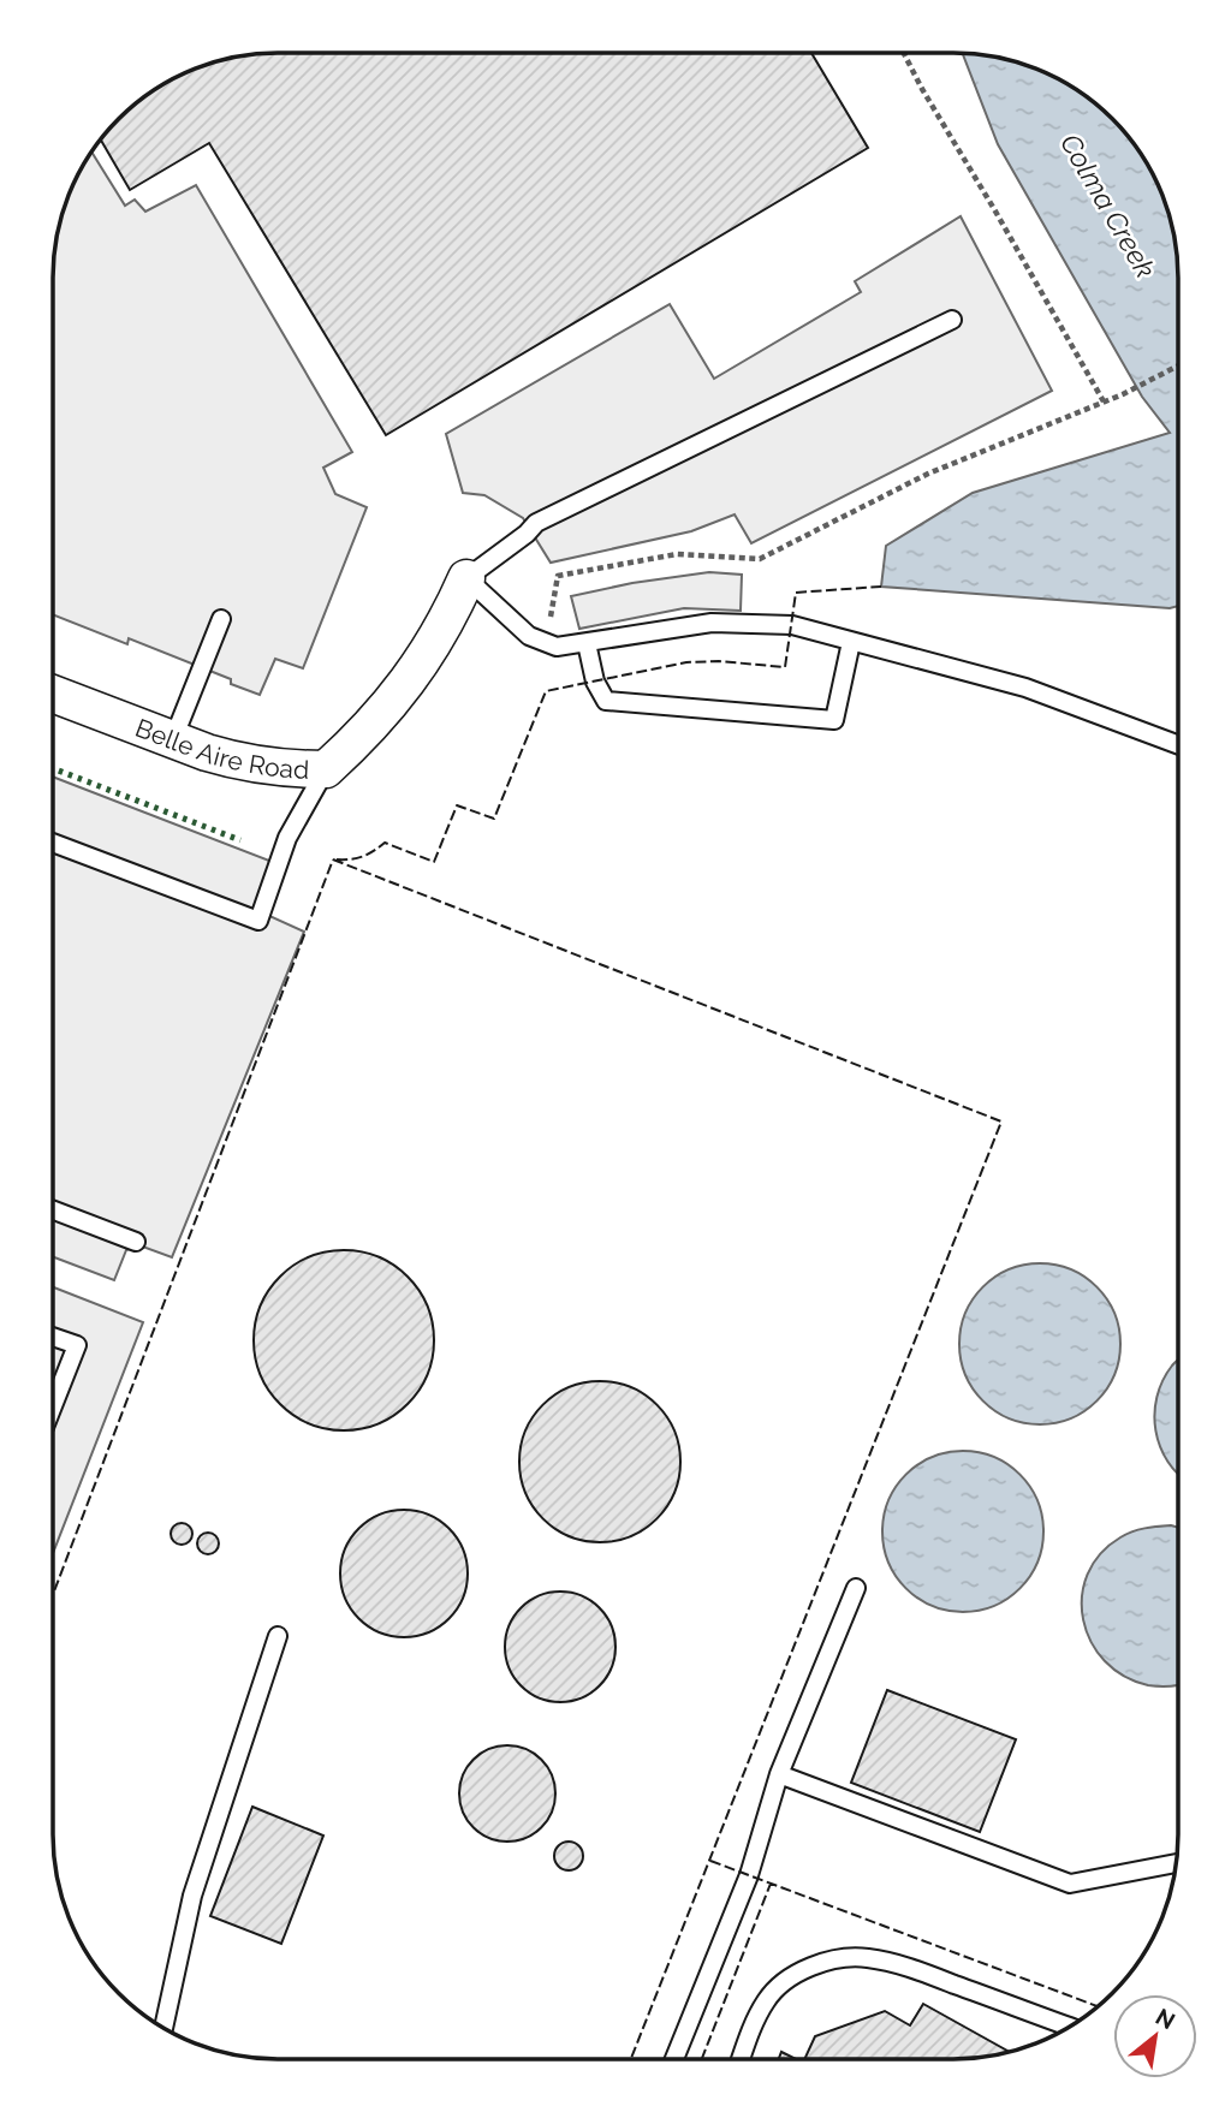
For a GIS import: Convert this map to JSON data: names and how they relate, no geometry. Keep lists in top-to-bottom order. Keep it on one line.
{"streets":{"street":["Belle Aire Road"]},"water":["Colma Creek"],"north":"top right"}
